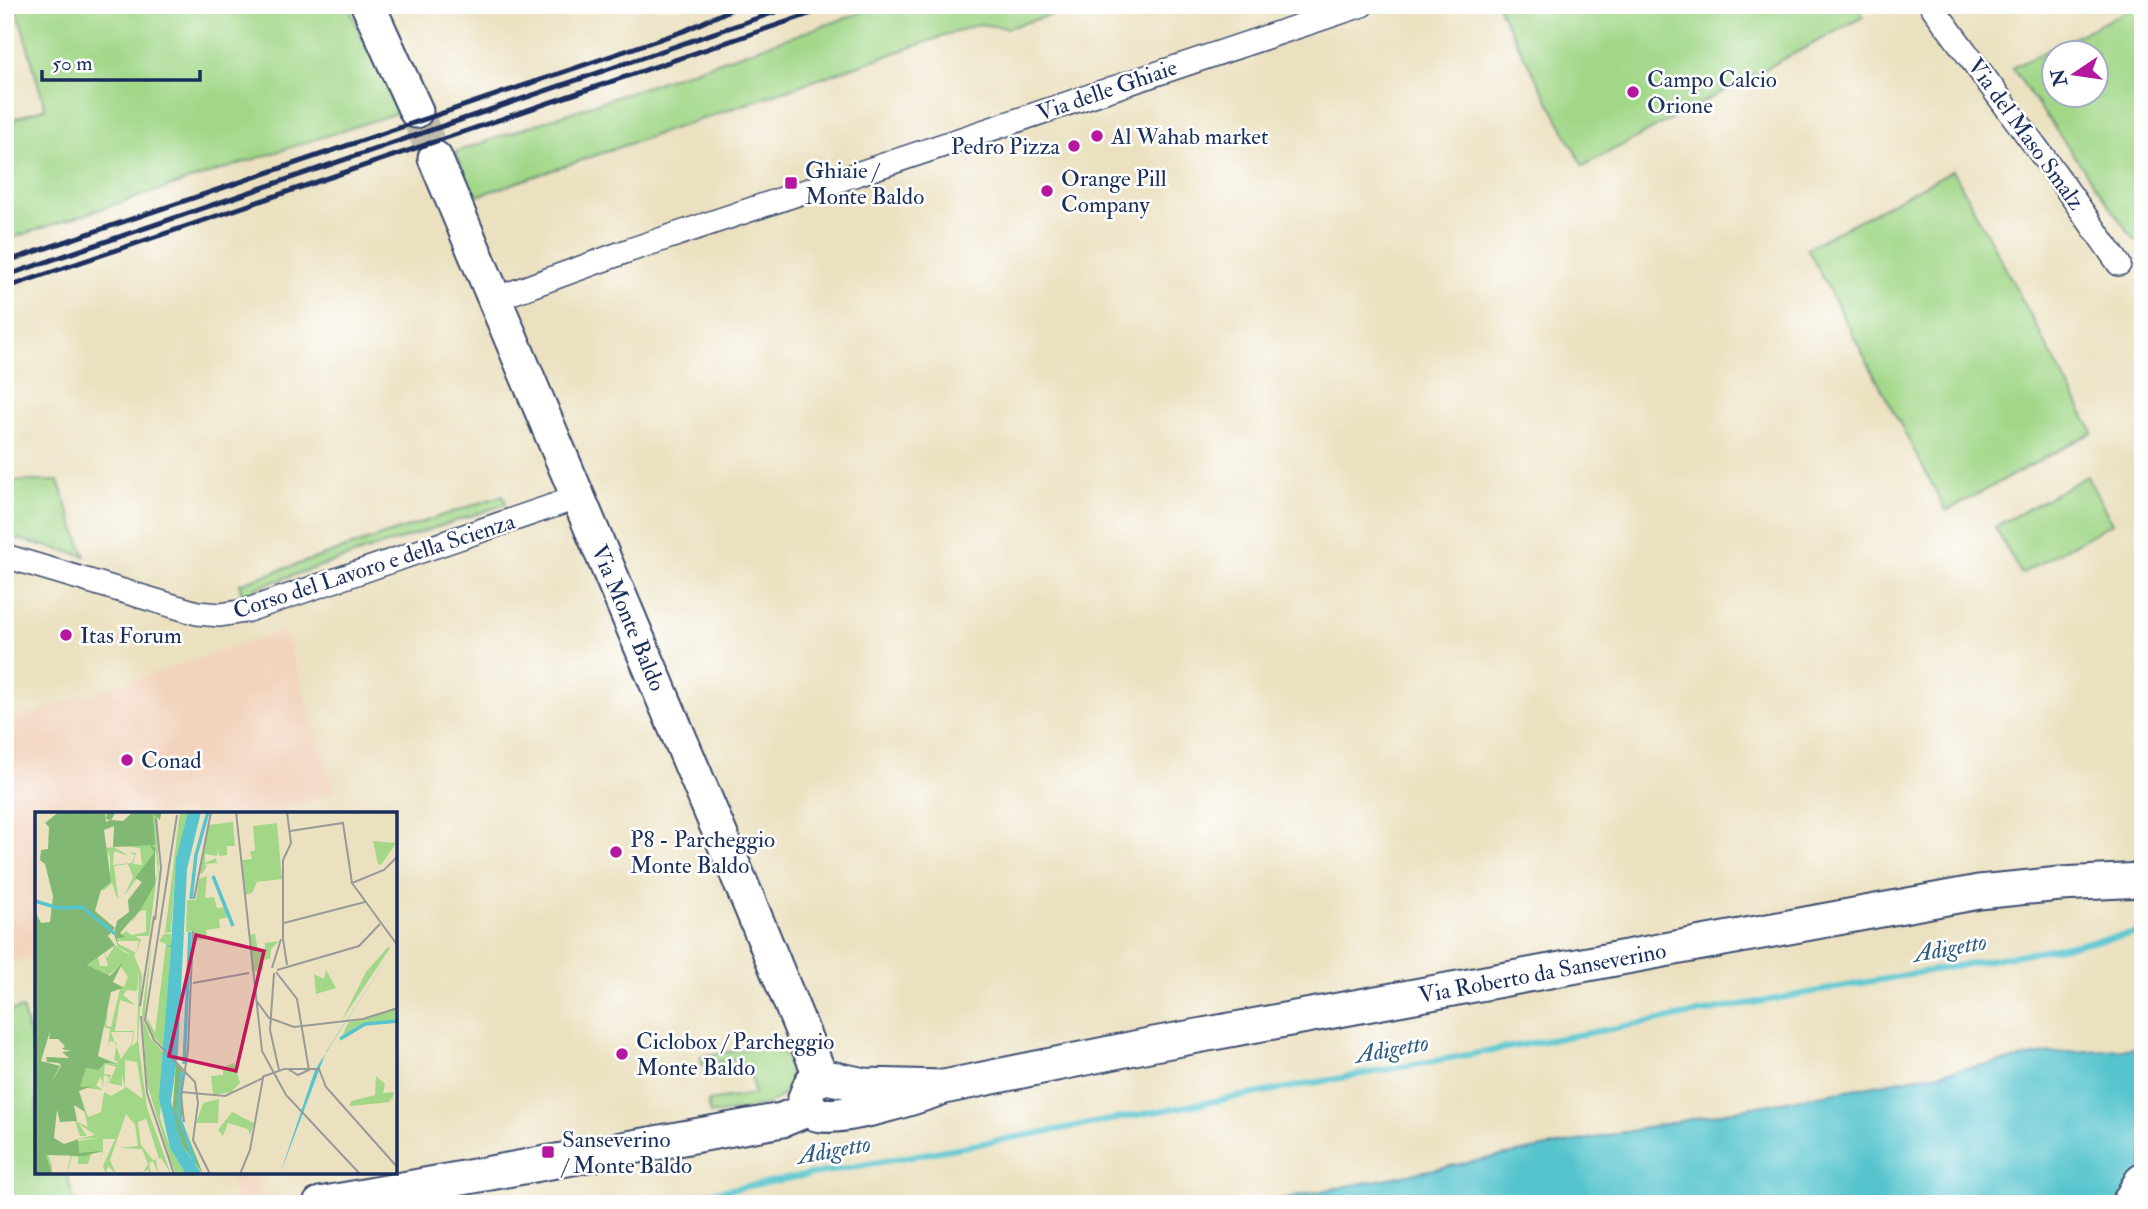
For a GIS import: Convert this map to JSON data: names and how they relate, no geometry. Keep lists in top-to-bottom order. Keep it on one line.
{"streets":{"street":["Via delle Ghiaie","Via del Maso Smalz","Corso del Lavoro e della Scienza","Via Monte Baldo","Via Roberto da Sanseverino"]},"crossings":[["Via delle Ghiaie","Via Monte Baldo"],["Corso del Lavoro e della Scienza","Via Monte Baldo"],["Via Monte Baldo","Via Roberto da Sanseverino"]],"water":["Adigetto"],"places":{"other":["Campo Calcio Orione","Al Wahab market","Pedro Pizza","Orange Pill Company","Itas Forum","Conad","P8 - Parcheggio Monte Baldo","Ciclobox / Parcheggio Monte Baldo"],"transit":["Ghiaie / Monte Baldo","Sanseverino / Monte Baldo"]},"scale_bar":"50 m","north":"left"}
